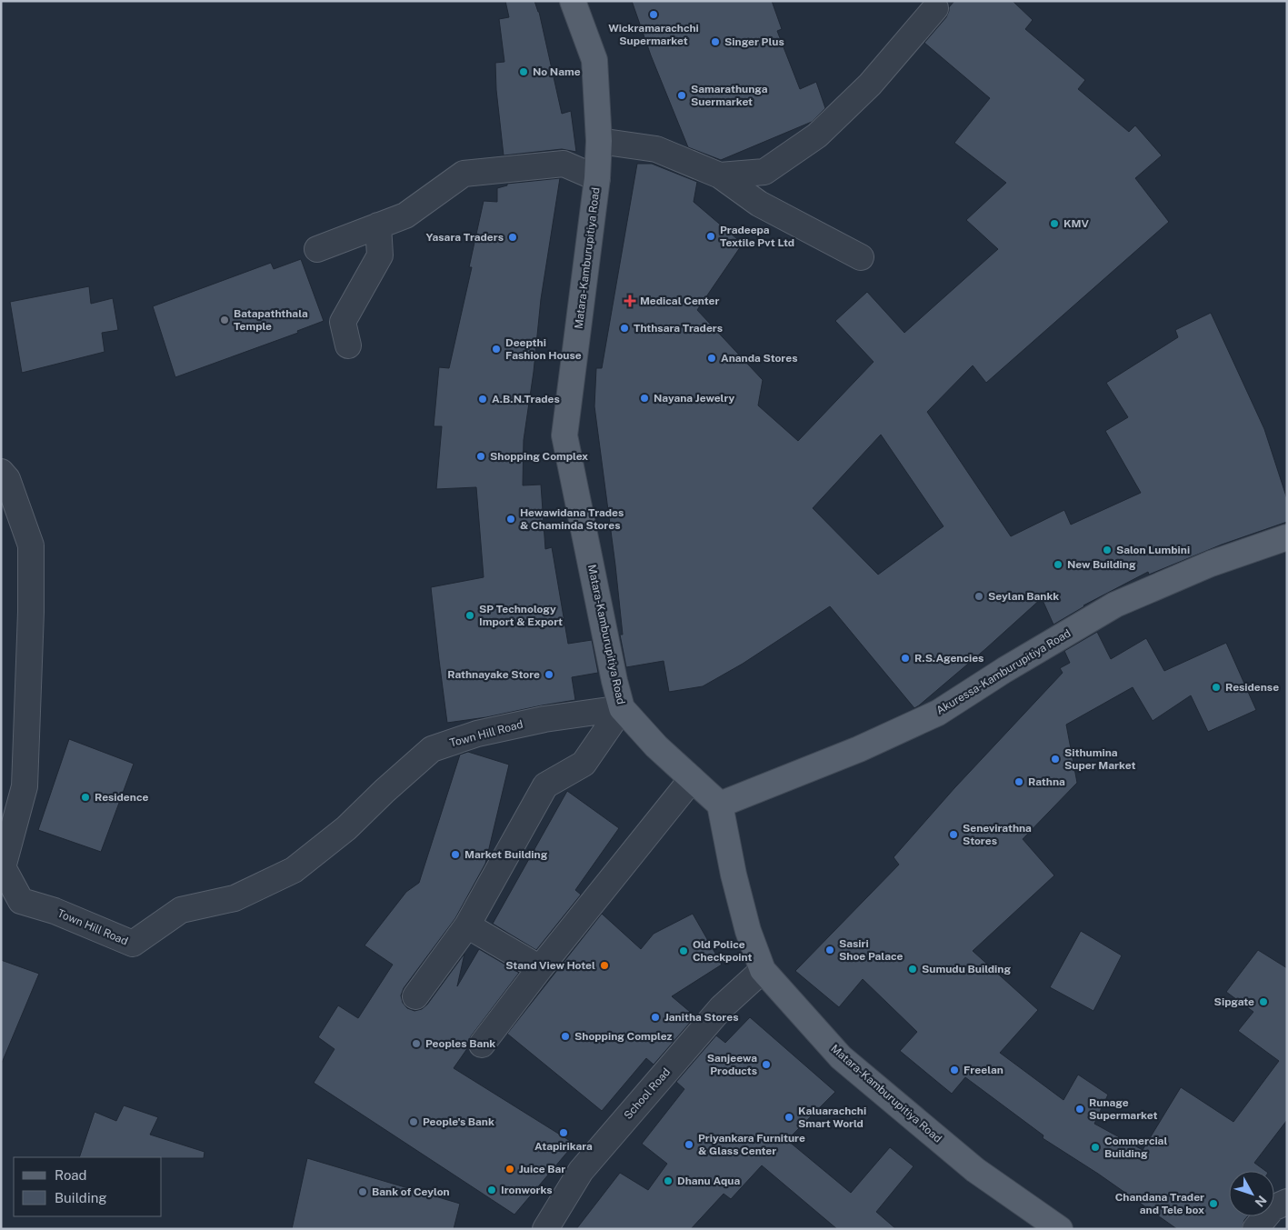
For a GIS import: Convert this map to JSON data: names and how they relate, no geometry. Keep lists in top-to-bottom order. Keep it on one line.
{"streets":{"main road":["Matara-Kamburupitiya Road","Akuressa-Kamburupitiya Road"],"street":["Town Hill Road","School Road"]},"crossings":[["Matara-Kamburupitiya Road","Akuressa-Kamburupitiya Road"],["Matara-Kamburupitiya Road","Town Hill Road"],["Matara-Kamburupitiya Road","School Road"]],"places":{"other":["Wickramarachchi Supermarket","Singer Plus","No Name","Samarathunga Suermarket","KMV","Pradeepa Textile Pvt Ltd","Yasara Traders","Batapaththala Temple","Ththsara Traders","Deepthi Fashion House","Ananda Stores","Nayana Jewelry","A.B.N.Trades","Shopping Complex","Hewawidana Trades & Chaminda Stores","Salon Lumbini","New Building","Seylan Bankk","SP Technology Import & Export","R.S.Agencies","Rathnayake Store","Residense","Sithumina Super Market","Rathna","Residence","Senevirathna Stores","Market Building","Sasiri Shoe Palace","Old Police Checkpoint","Stand View Hotel","Sumudu Building","Sipgate","Janitha Stores","Shopping Complez","Peoples Bank","Sanjeewa Products","Freelan","Runage Supermarket","Kaluarachchi Smart World","People's Bank","Atapirikara","Priyankara Furniture & Glass Center","Commercial Building","Juice Bar","Dhanu Aqua","Ironworks","Bank of Ceylon","Chandana Trader and Tele box"],"health":["Medical Center"]},"legend":["Road","Building"],"north":"bottom right"}
